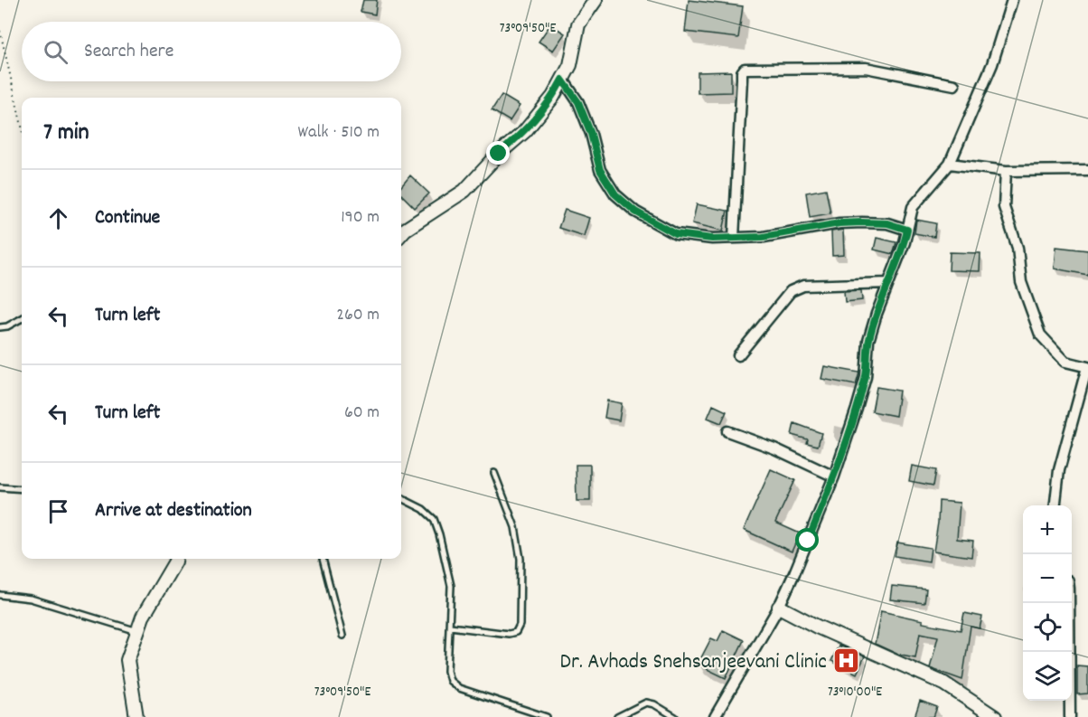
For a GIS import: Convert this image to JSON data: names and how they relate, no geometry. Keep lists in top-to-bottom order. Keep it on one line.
{"places":{"hospital":["Dr. Avhads Snehsanjeevani Clinic"]},"page":{"search":"Search here","heading":["7 min","Walk · 510 m"],"list":[["Continue","190 m"],["Turn left","260 m"],["Turn left","60 m"],"Arrive at destination"],"map_buttons":["+","−"]},"coordinates":["73°09'50\"E","73°10'00\"E"]}
